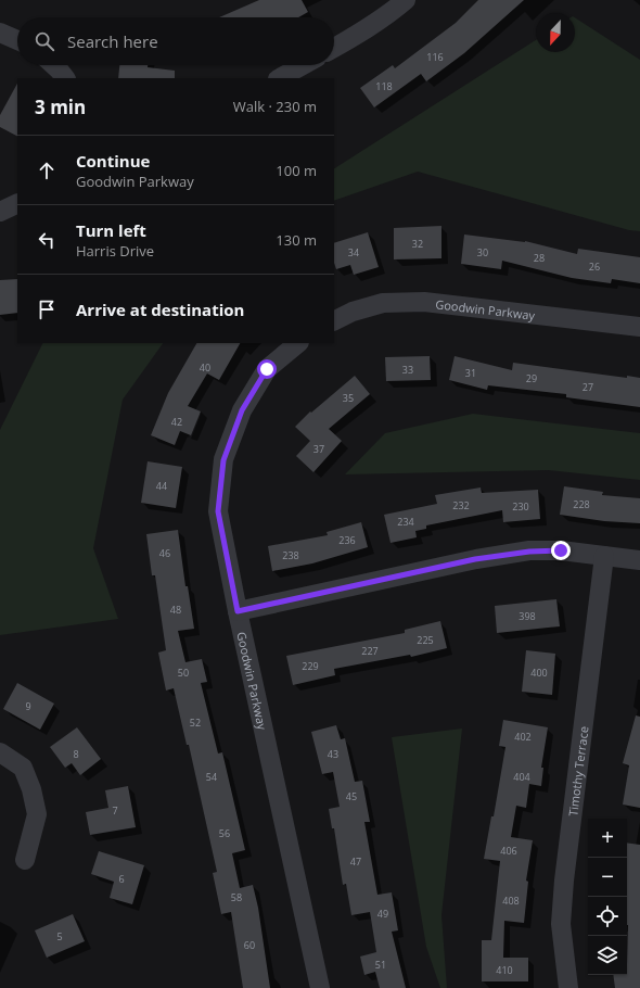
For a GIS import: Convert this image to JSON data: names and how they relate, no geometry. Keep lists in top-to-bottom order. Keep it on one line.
{"streets":{"street":["Goodwin Parkway","Timothy Terrace"]},"house_numbers":["116","118","32","34","30","28","26","40","33","31","29","27","35","42","37","44","228","232","230","234","236","46","238","48","398","225","227","229","50","400","9","52","402","8","43","54","404","45","7","56","406","47","6","58","408","49","5","60","51","410"],"north":"bottom","page":{"search":"Search here","heading":["3 min","Walk · 230 m"],"list":[["Continue","Goodwin Parkway","100 m"],["Turn left","Harris Drive","130 m"],"Arrive at destination"],"map_buttons":["+","−"]}}
